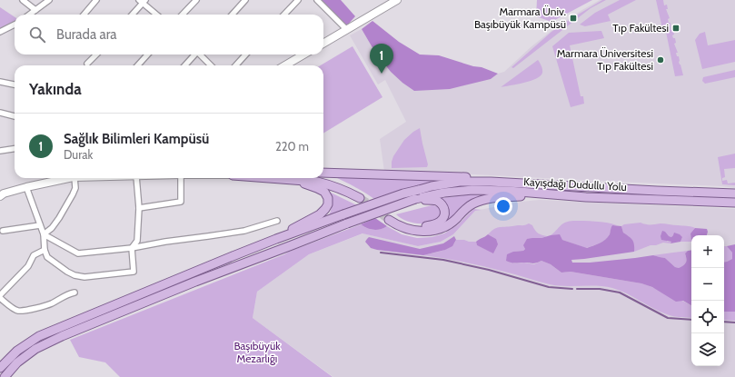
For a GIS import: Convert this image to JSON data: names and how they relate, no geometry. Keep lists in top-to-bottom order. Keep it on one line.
{"streets":{"main road":["Kayışdağı Dudullu Yolu"]},"parks":["Başıbüyük Mezarlığı"],"places":{"transit":["Marmara Üniv. Başıbüyük Kampüsü","Tıp Fakültesi"],"other":["Marmara Üniversitesi Tıp Fakültesi"]},"page":{"search":"Burada ara","pins":"1","heading":"Yakında","list":[{"mark":"1","name":"Sağlık Bilimleri Kampüsü","note":"Durak","value":"220 m"}],"map_buttons":["+","−"]}}
